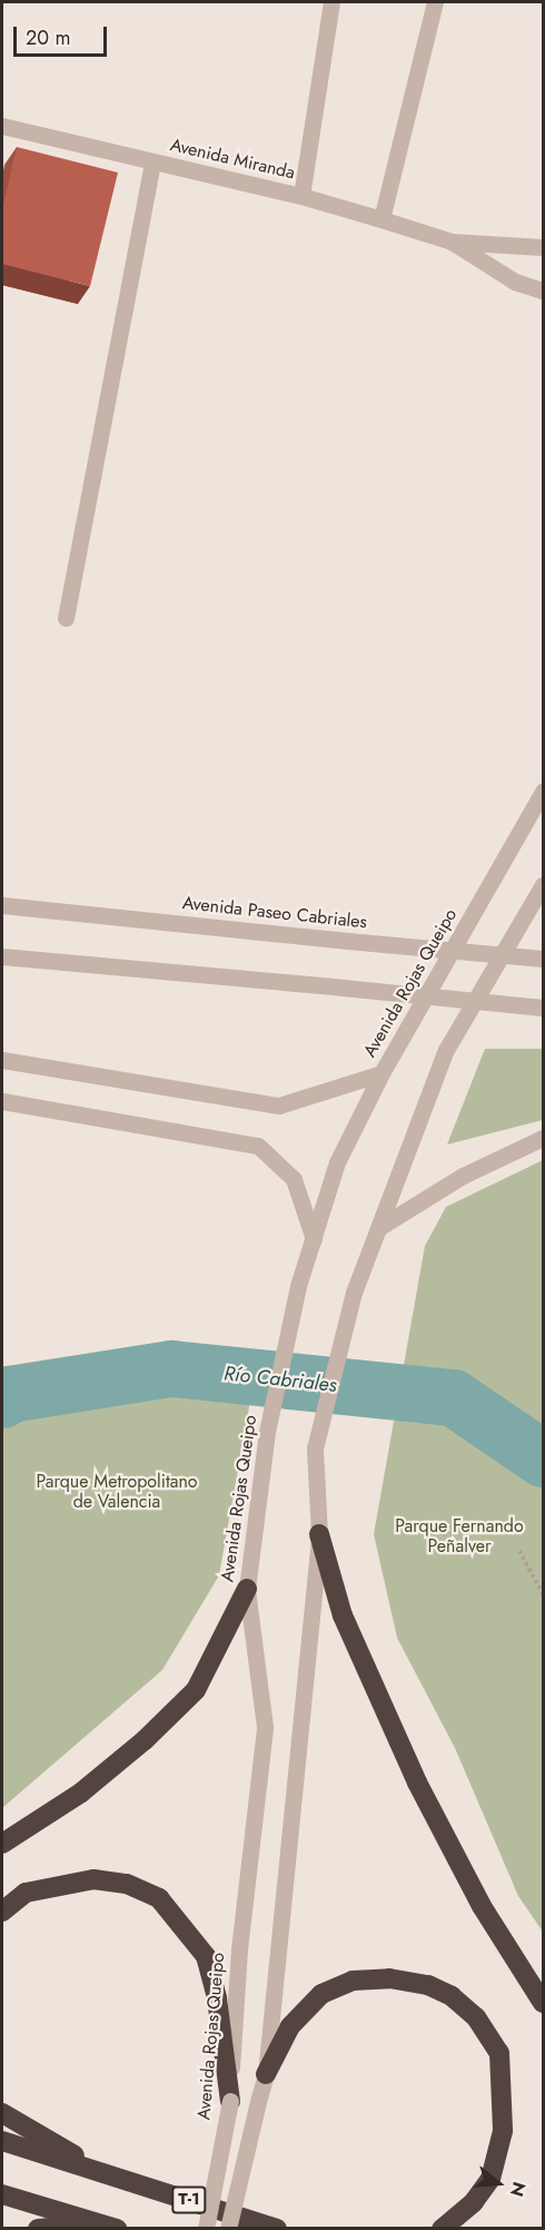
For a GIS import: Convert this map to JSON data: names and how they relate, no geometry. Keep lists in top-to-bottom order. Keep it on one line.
{"streets":{"highway":["T-1"],"street":["Avenida Miranda","Avenida Paseo Cabriales","Avenida Rojas Queipo"]},"water":["Río Cabriales"],"parks":["Parque Metropolitano de Valencia","Parque Fernando Peñalver"],"scale_bar":"20 m","north":"right"}
